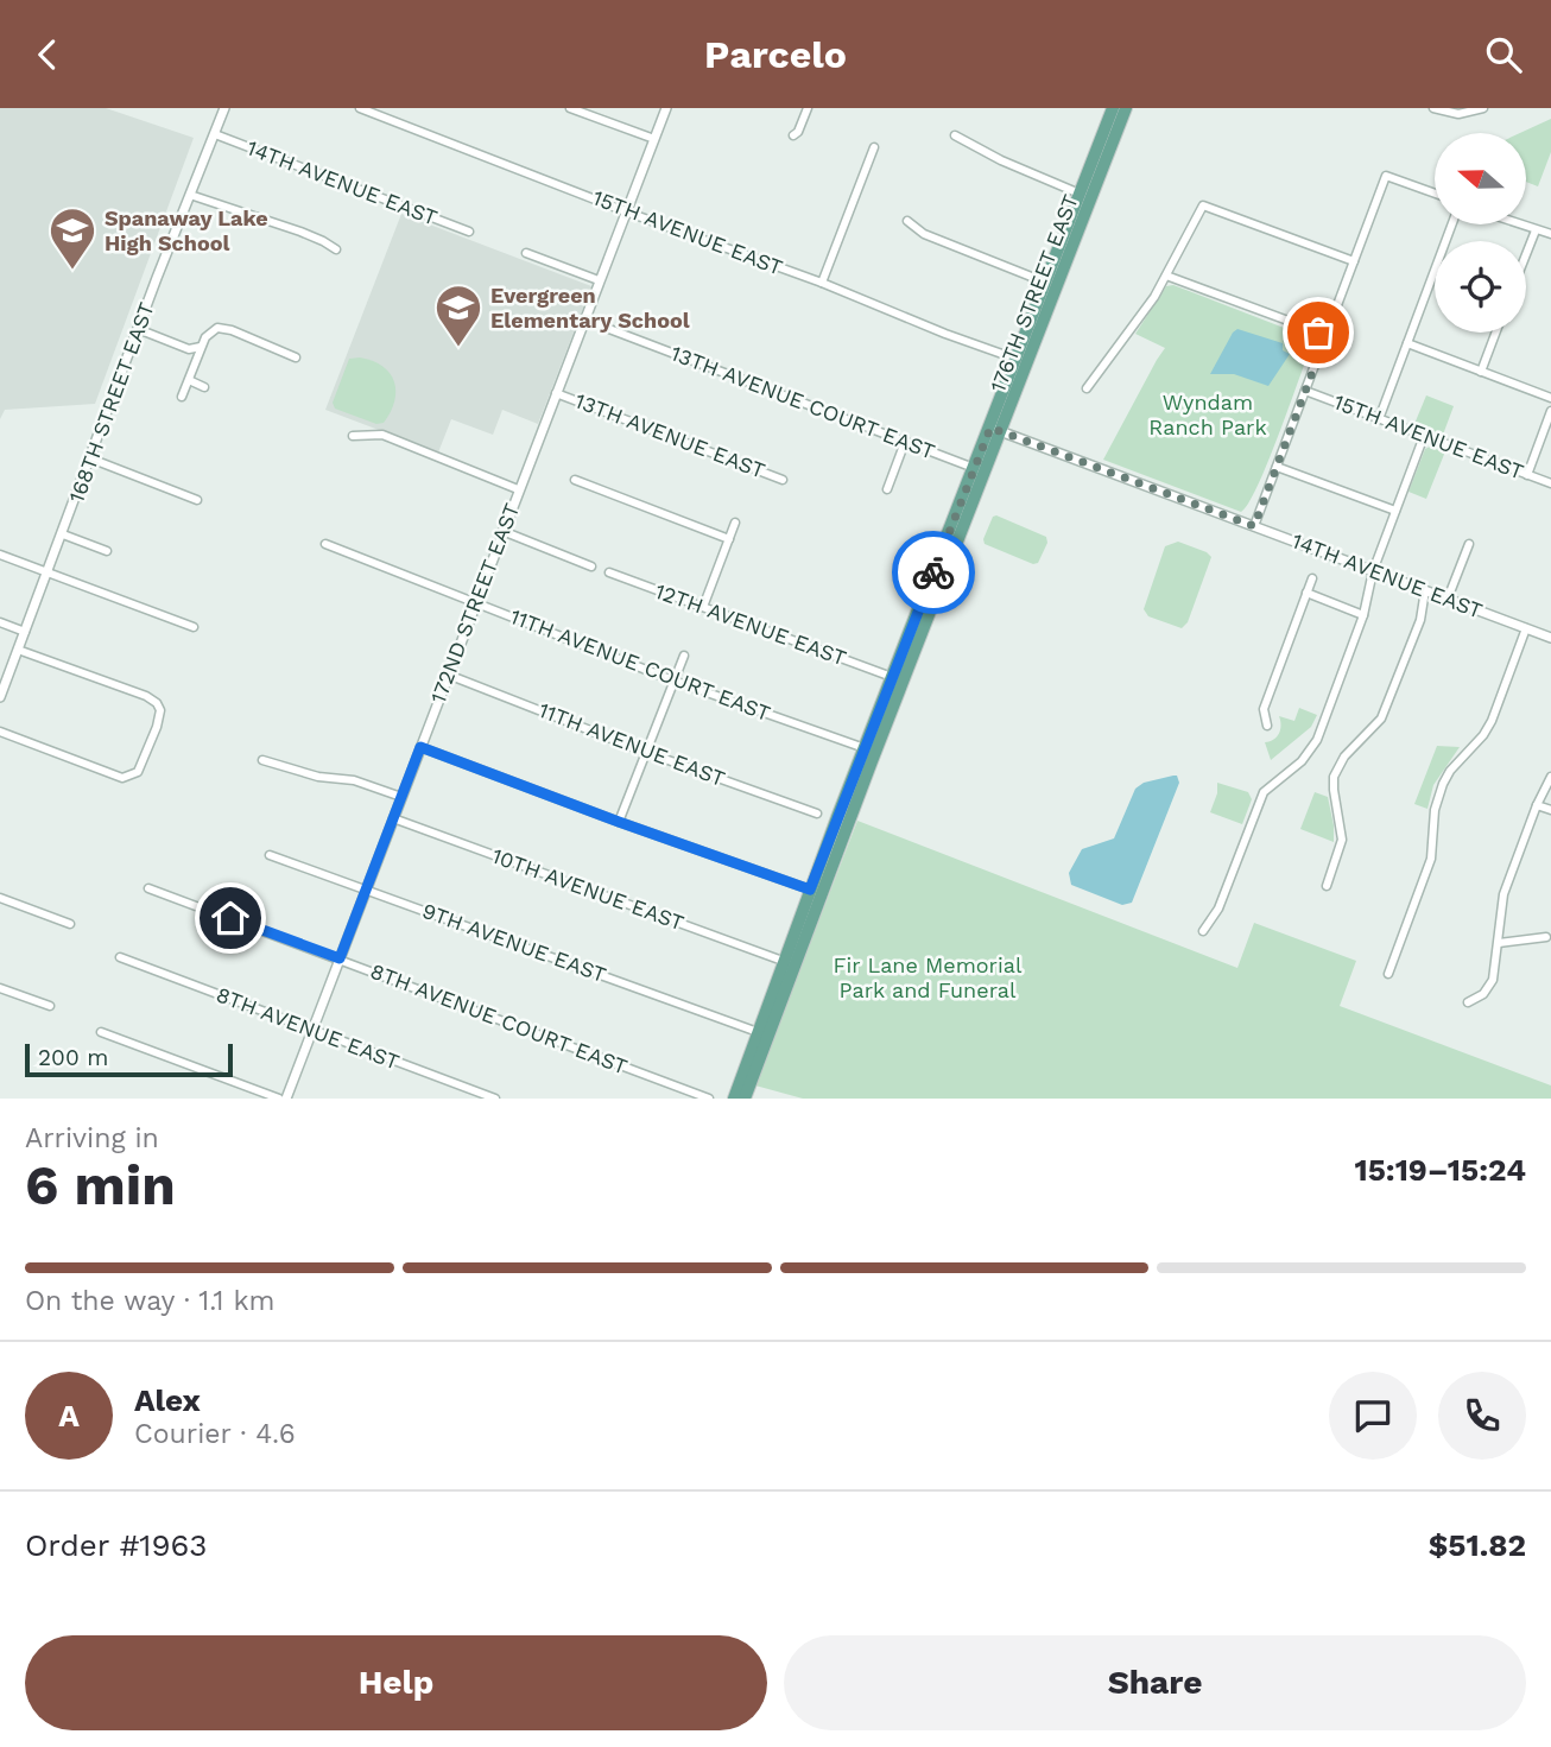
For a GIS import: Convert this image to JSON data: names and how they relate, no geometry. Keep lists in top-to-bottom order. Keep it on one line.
{"streets":{"main road":["176TH STREET EAST"],"street":["14TH AVENUE EAST","15TH AVENUE EAST","168TH STREET EAST","13TH AVENUE COURT EAST","13TH AVENUE EAST","172ND STREET EAST","12TH AVENUE EAST","11TH AVENUE COURT EAST","11TH AVENUE EAST","10TH AVENUE EAST","9TH AVENUE EAST","8TH AVENUE COURT EAST","8TH AVENUE EAST"]},"crossings":[["14TH AVENUE EAST","176TH STREET EAST"],["14TH AVENUE EAST","168TH STREET EAST"],["15TH AVENUE EAST","176TH STREET EAST"],["15TH AVENUE EAST","172ND STREET EAST"],["176TH STREET EAST","13TH AVENUE COURT EAST"],["176TH STREET EAST","12TH AVENUE EAST"],["176TH STREET EAST","11TH AVENUE COURT EAST"],["176TH STREET EAST","10TH AVENUE EAST"],["176TH STREET EAST","9TH AVENUE EAST"],["13TH AVENUE COURT EAST","172ND STREET EAST"],["13TH AVENUE EAST","172ND STREET EAST"],["172ND STREET EAST","11TH AVENUE COURT EAST"],["172ND STREET EAST","11TH AVENUE EAST"],["172ND STREET EAST","10TH AVENUE EAST"],["172ND STREET EAST","9TH AVENUE EAST"],["172ND STREET EAST","8TH AVENUE COURT EAST"],["172ND STREET EAST","8TH AVENUE EAST"]],"parks":["Wyndam Ranch Park","Fir Lane Memorial Park and Funeral"],"places":{"school or university":["Spanaway Lake High School","Evergreen Elementary School"]},"scale_bar":"200 m","north":"left","page":{"header":"Parcelo","scale":"200 m","heading":["6 min","Arriving in","15:19–15:24"],"panel":["Alex","Courier · 4.6","Order #1963","$51.82"],"bar":"On the way · 1.1 km","round":"A","buttons":["Help","Share"]}}
